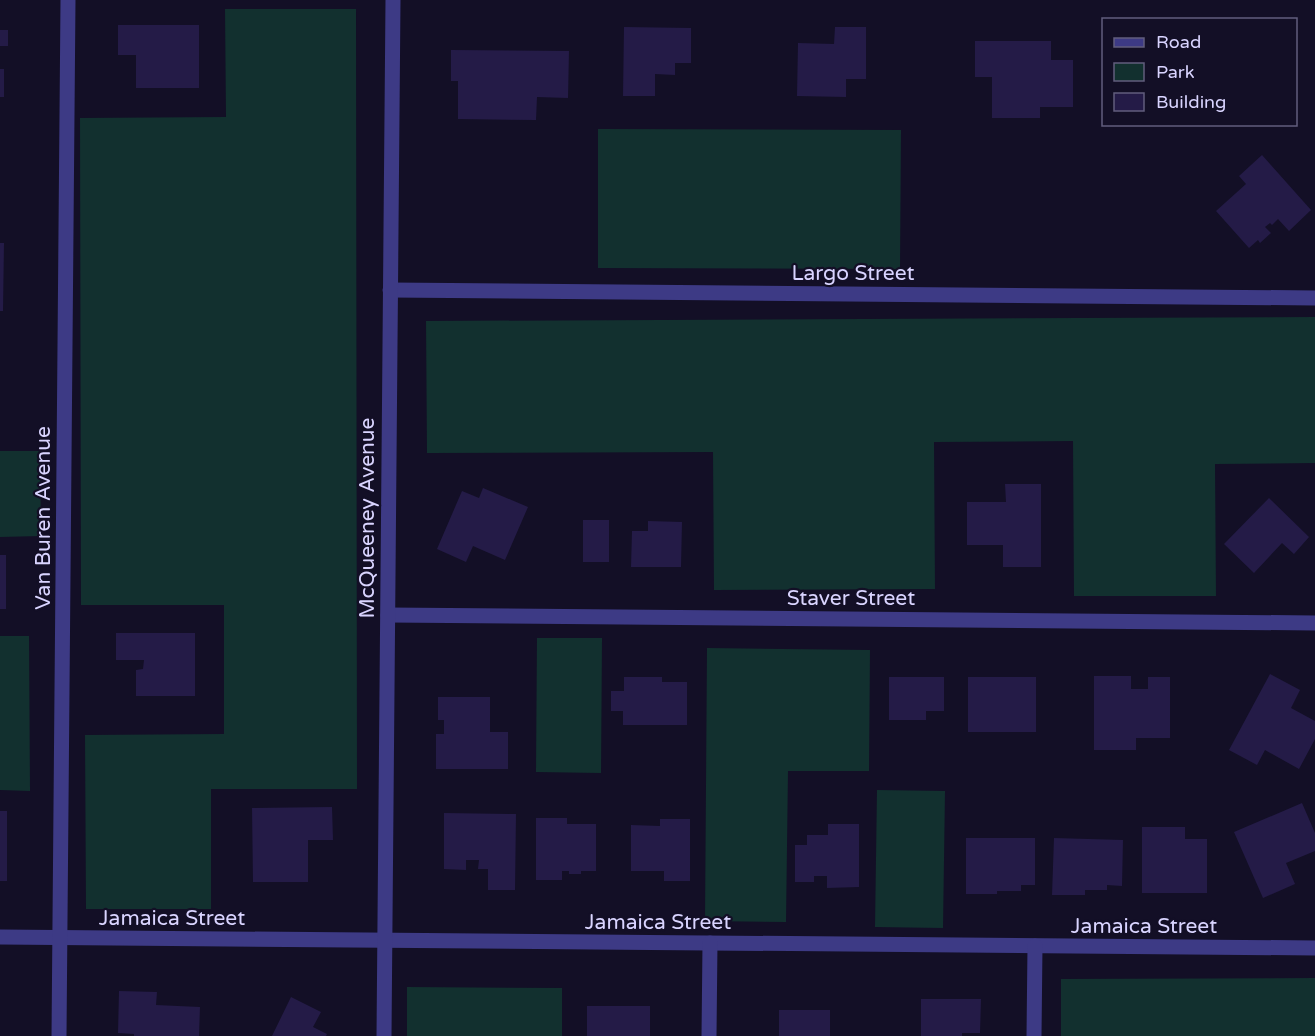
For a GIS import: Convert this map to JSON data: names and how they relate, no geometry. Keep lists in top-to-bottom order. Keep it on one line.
{"streets":{"street":["Largo Street","Van Buren Avenue","McQueeney Avenue","Staver Street","Jamaica Street"]},"crossings":[["Largo Street","McQueeney Avenue"],["Van Buren Avenue","Jamaica Street"],["McQueeney Avenue","Staver Street"],["McQueeney Avenue","Jamaica Street"]],"legend":["Road","Park","Building"]}
